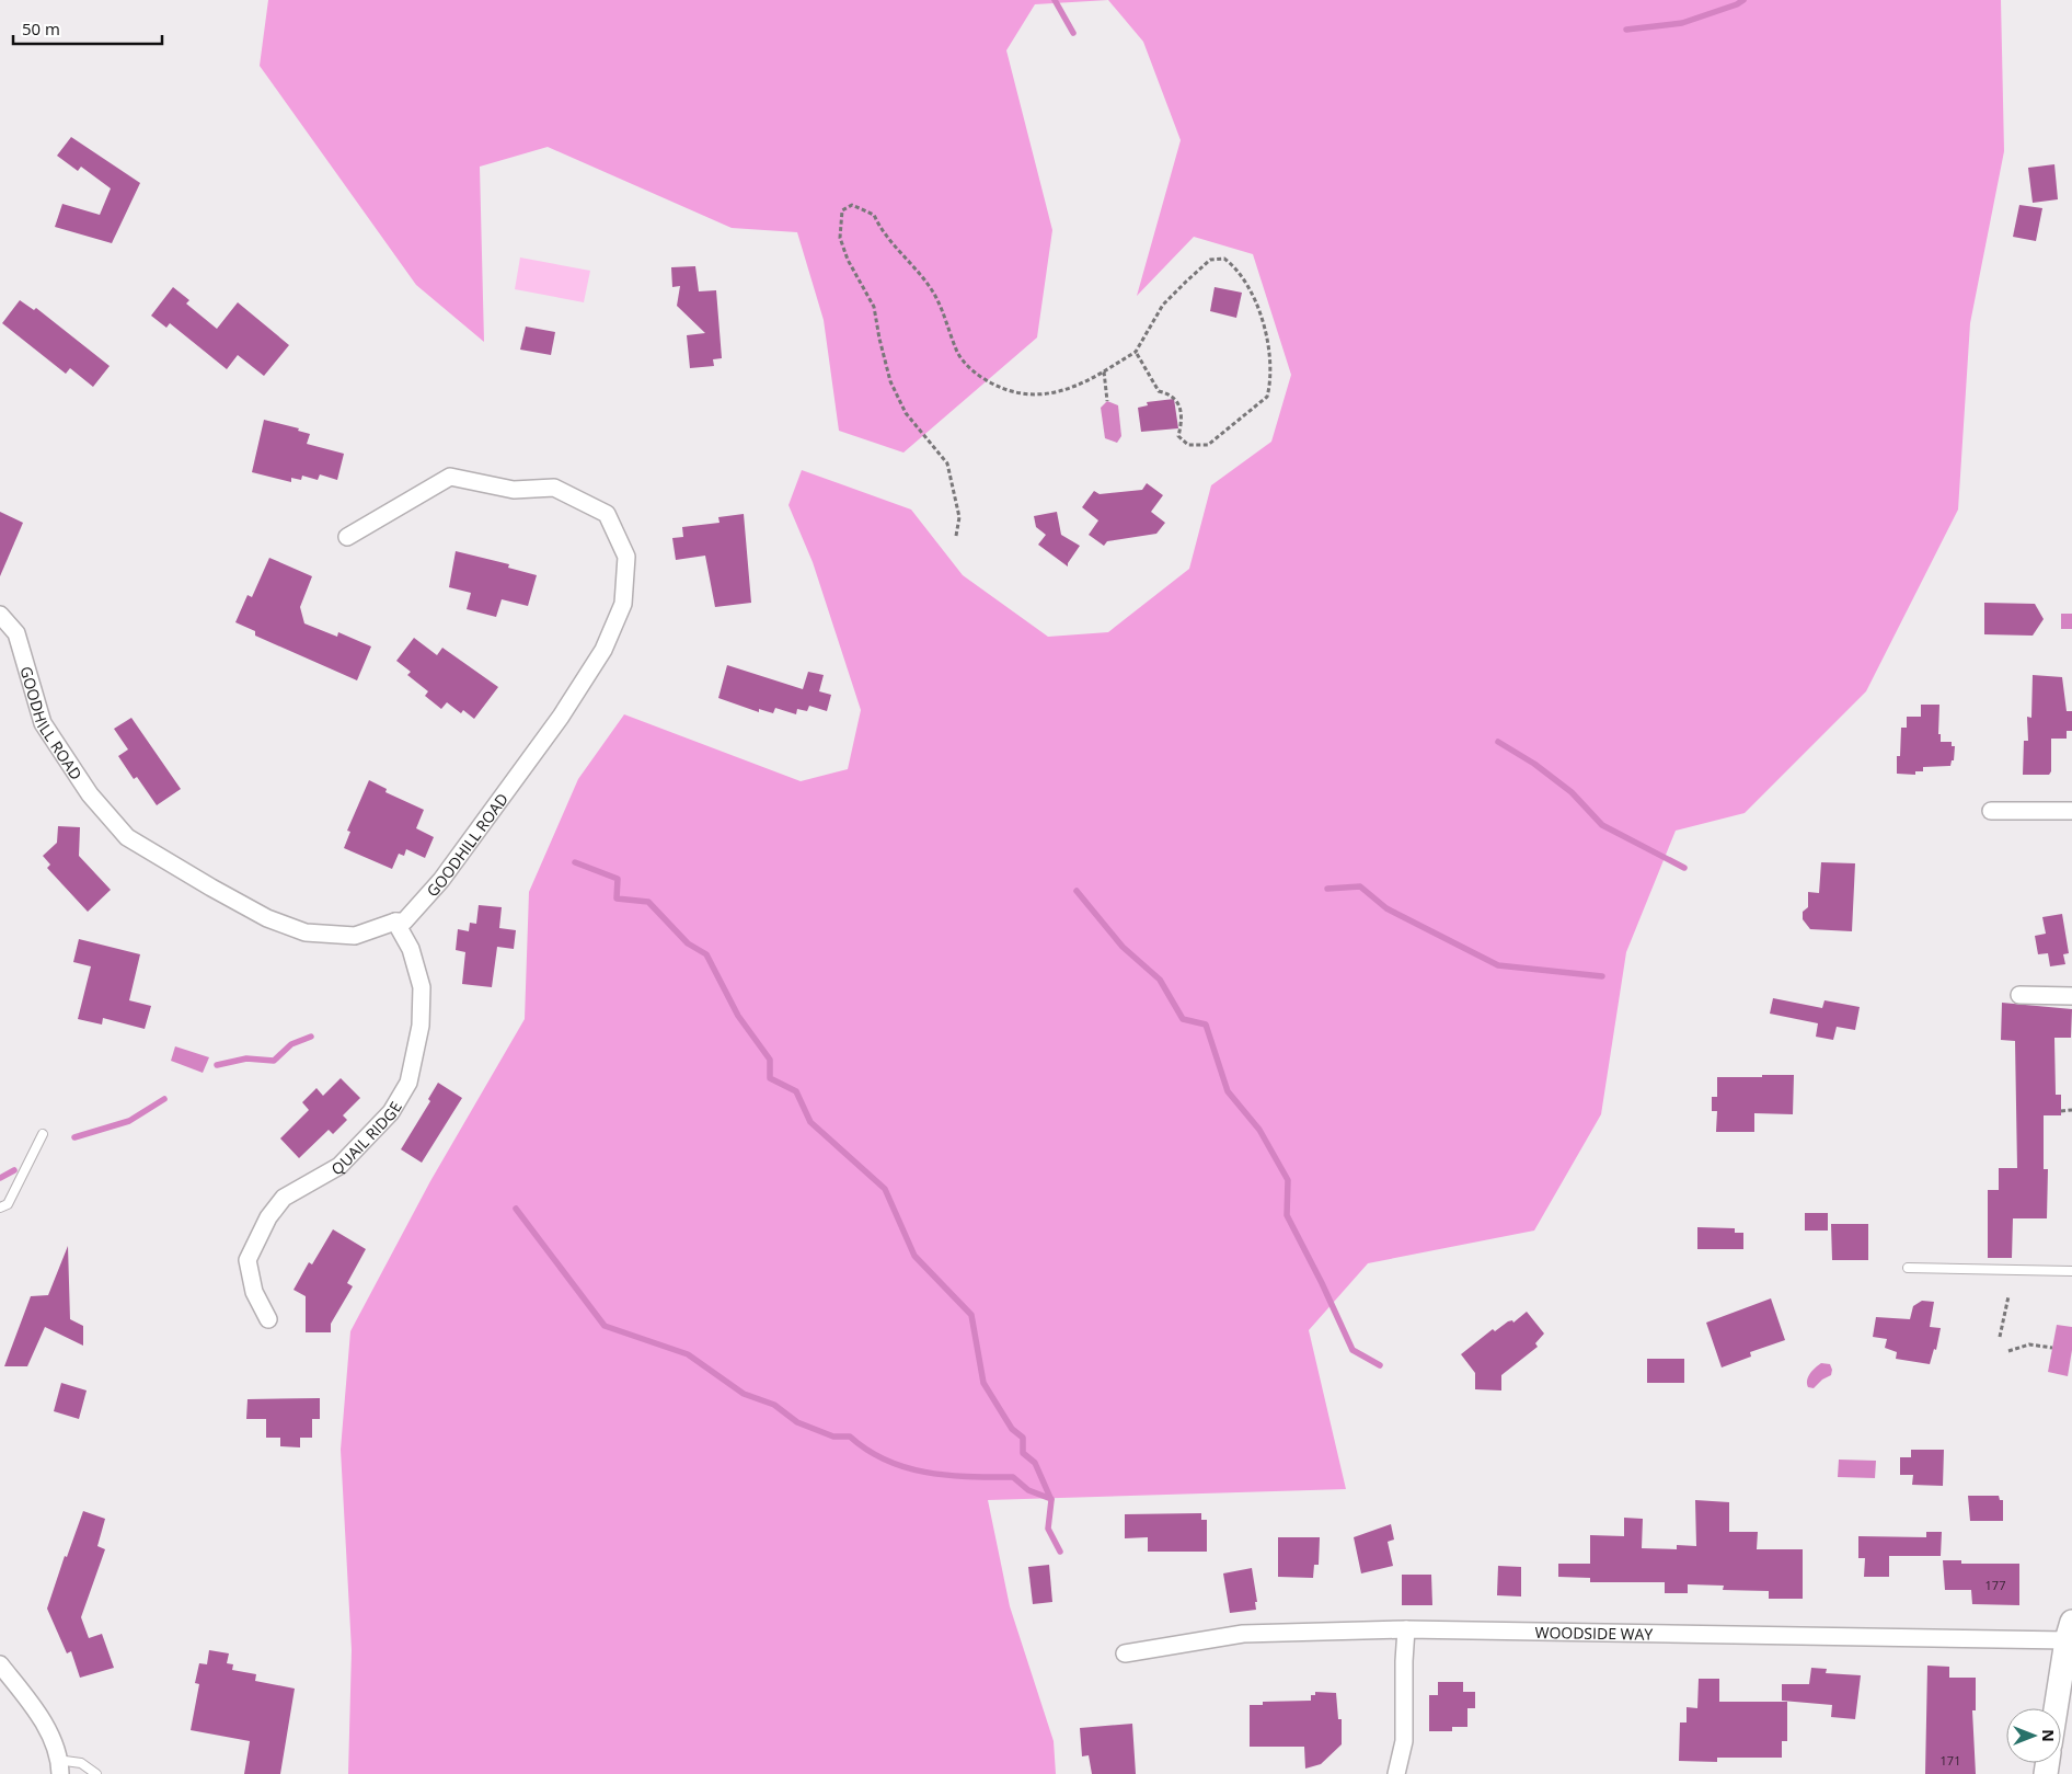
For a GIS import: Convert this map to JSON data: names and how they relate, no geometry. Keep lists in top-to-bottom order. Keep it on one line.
{"streets":{"street":["GOODHILL ROAD","QUAIL RIDGE","WOODSIDE WAY"]},"crossings":[["GOODHILL ROAD","QUAIL RIDGE"]],"house_numbers":["177","171"],"scale_bar":"50 m","north":"right"}
